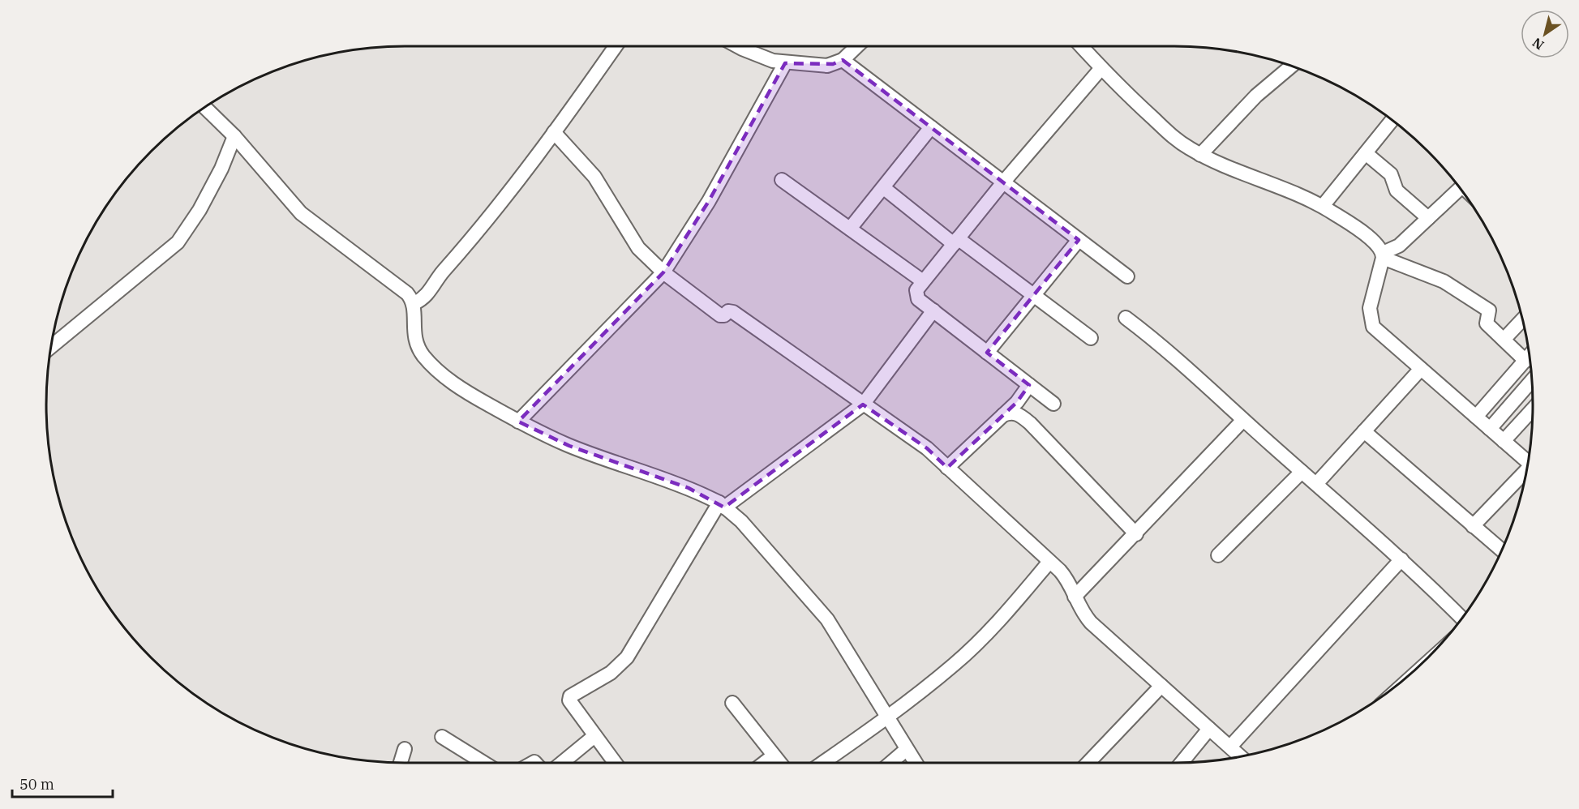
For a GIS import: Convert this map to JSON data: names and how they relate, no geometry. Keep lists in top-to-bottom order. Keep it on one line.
{"scale_bar":"50 m","north":"bottom left"}
